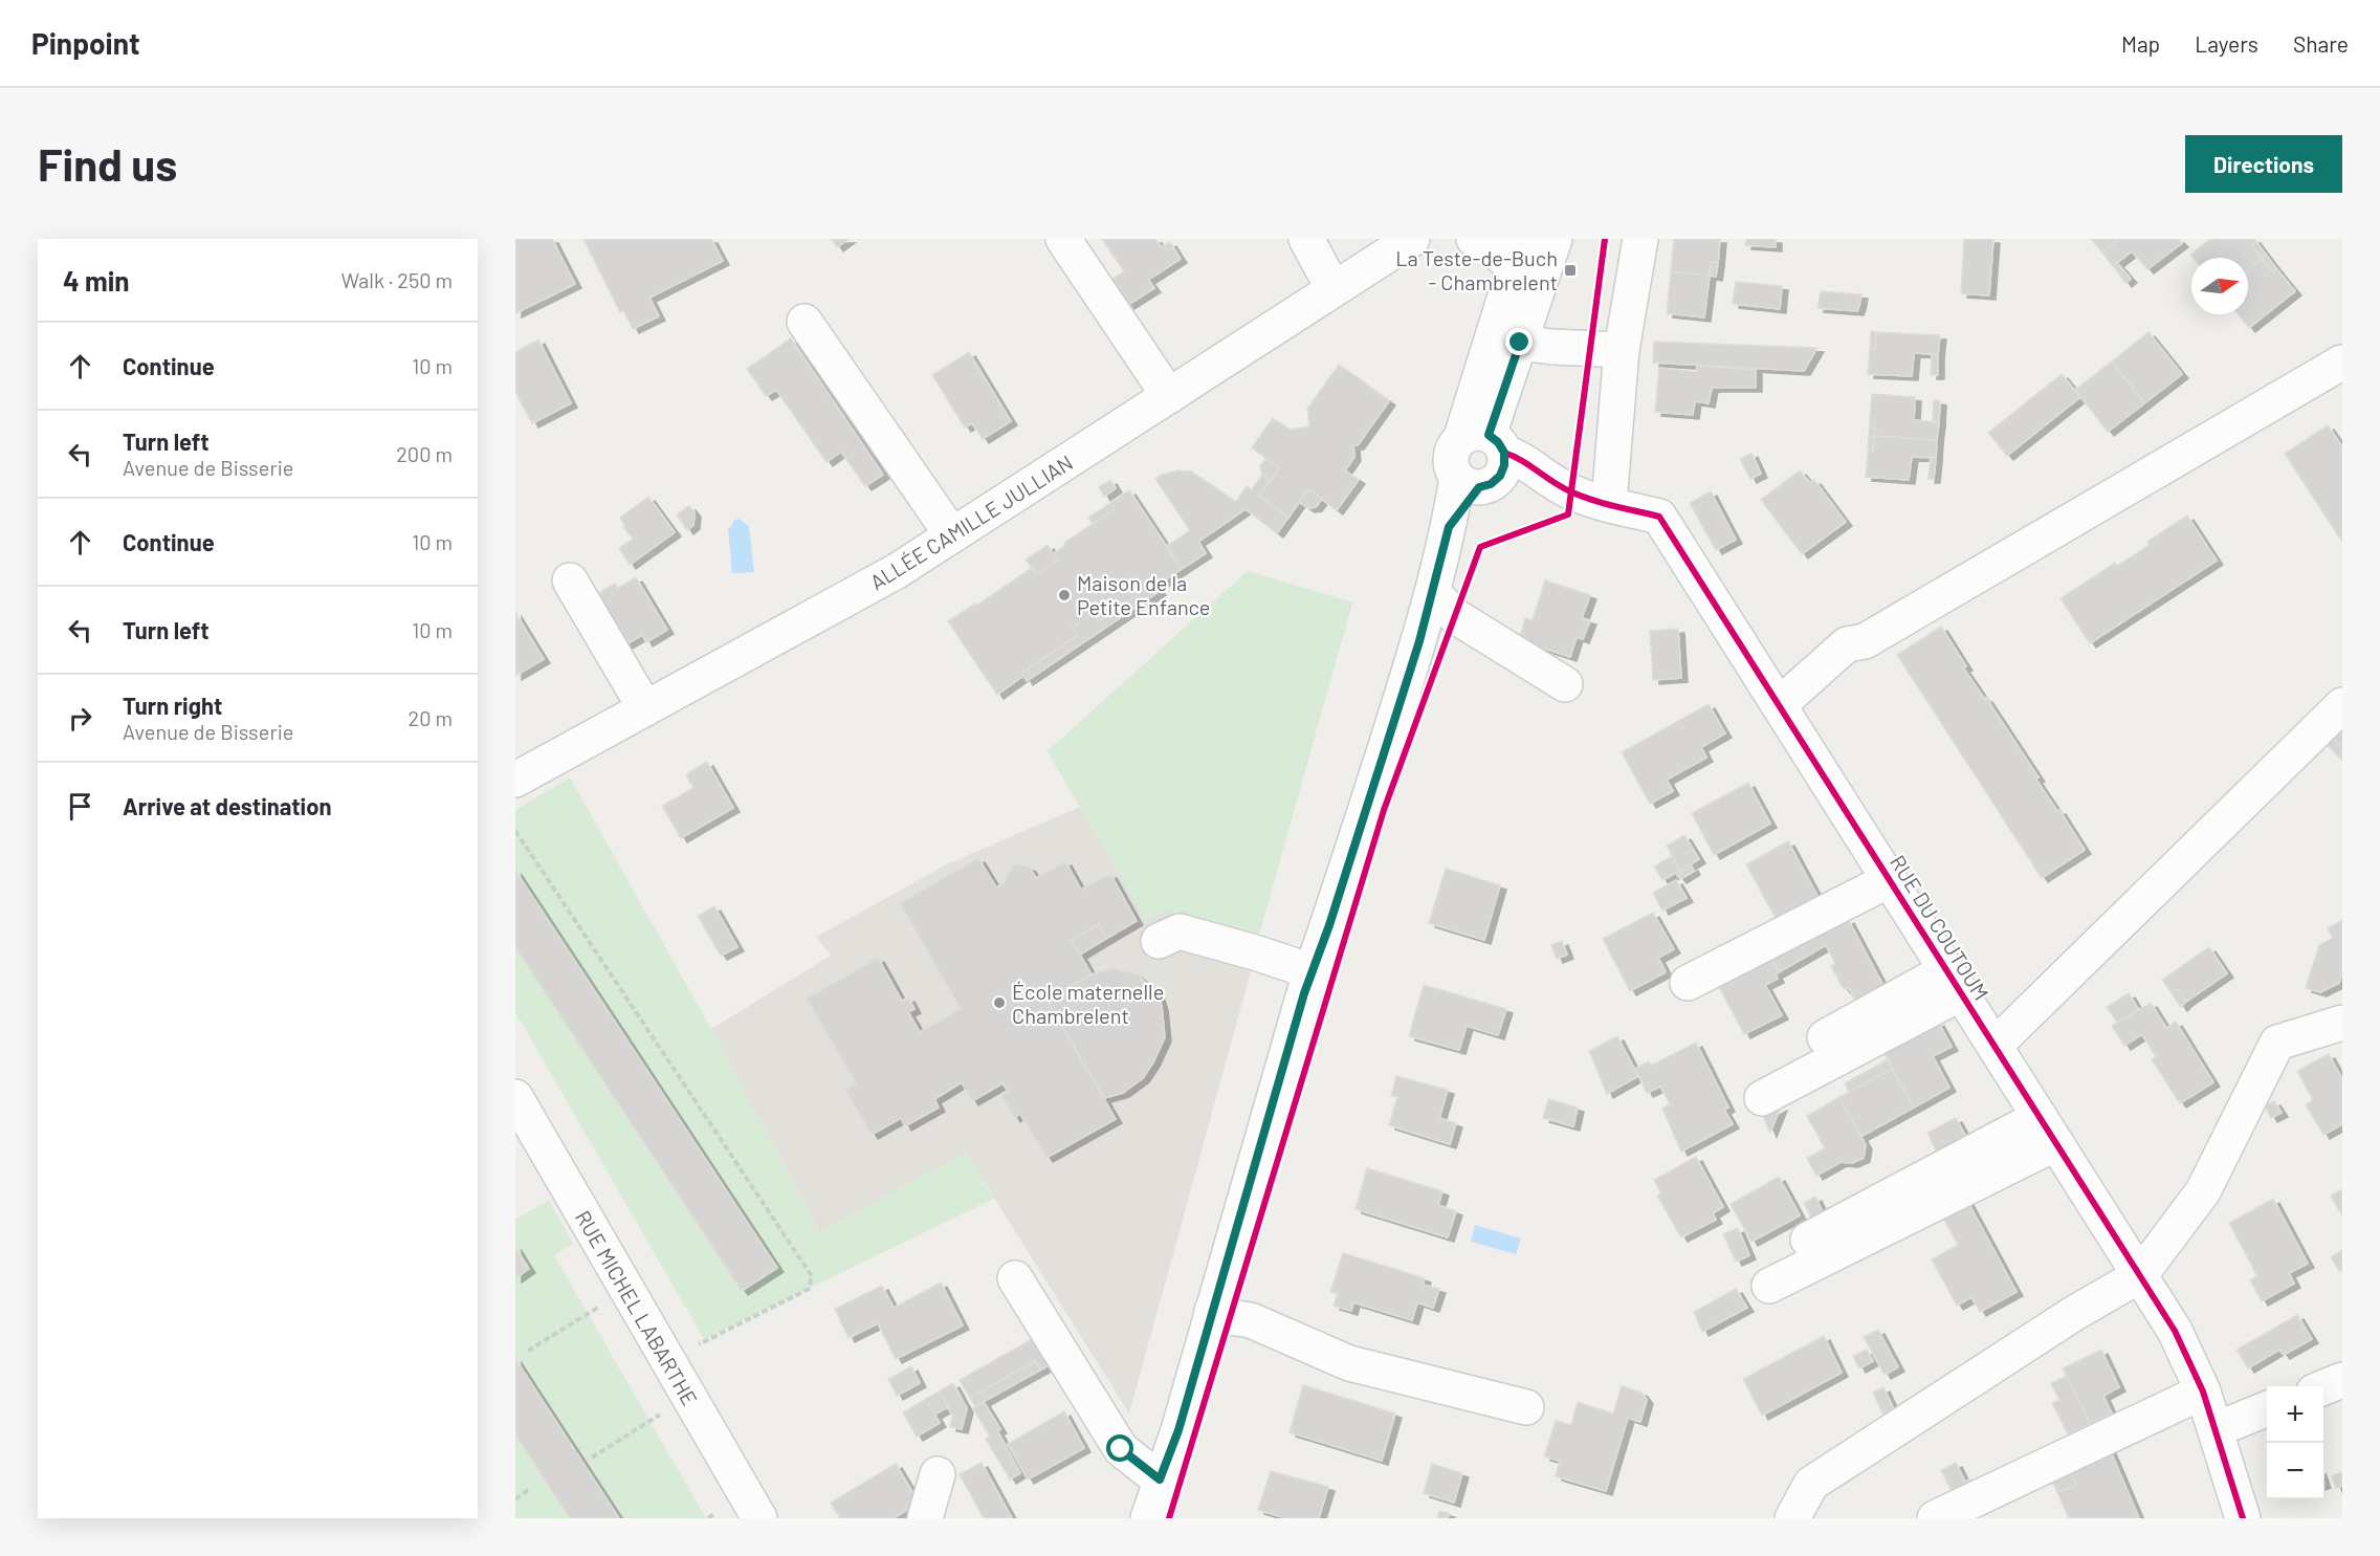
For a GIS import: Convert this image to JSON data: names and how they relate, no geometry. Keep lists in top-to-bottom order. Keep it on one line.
{"streets":{"street":["ALLÉE CAMILLE JULLIAN","RUE DU COUTOUM","RUE MICHEL LABARTHE"]},"places":{"transit":["La Teste-de-Buch - Chambrelent"],"other":["Maison de la Petite Enfance","École maternelle Chambrelent"]},"north":"right","page":{"header":"Pinpoint","nav":["Map","Layers","Share"],"buttons":"Directions","title":"Find us","heading":["4 min","Walk · 250 m"],"list":[["Continue","10 m"],["Turn left","Avenue de Bisserie","200 m"],["Continue","10 m"],["Turn left","10 m"],["Turn right","Avenue de Bisserie","20 m"],"Arrive at destination"],"map_buttons":["+","−"]}}
